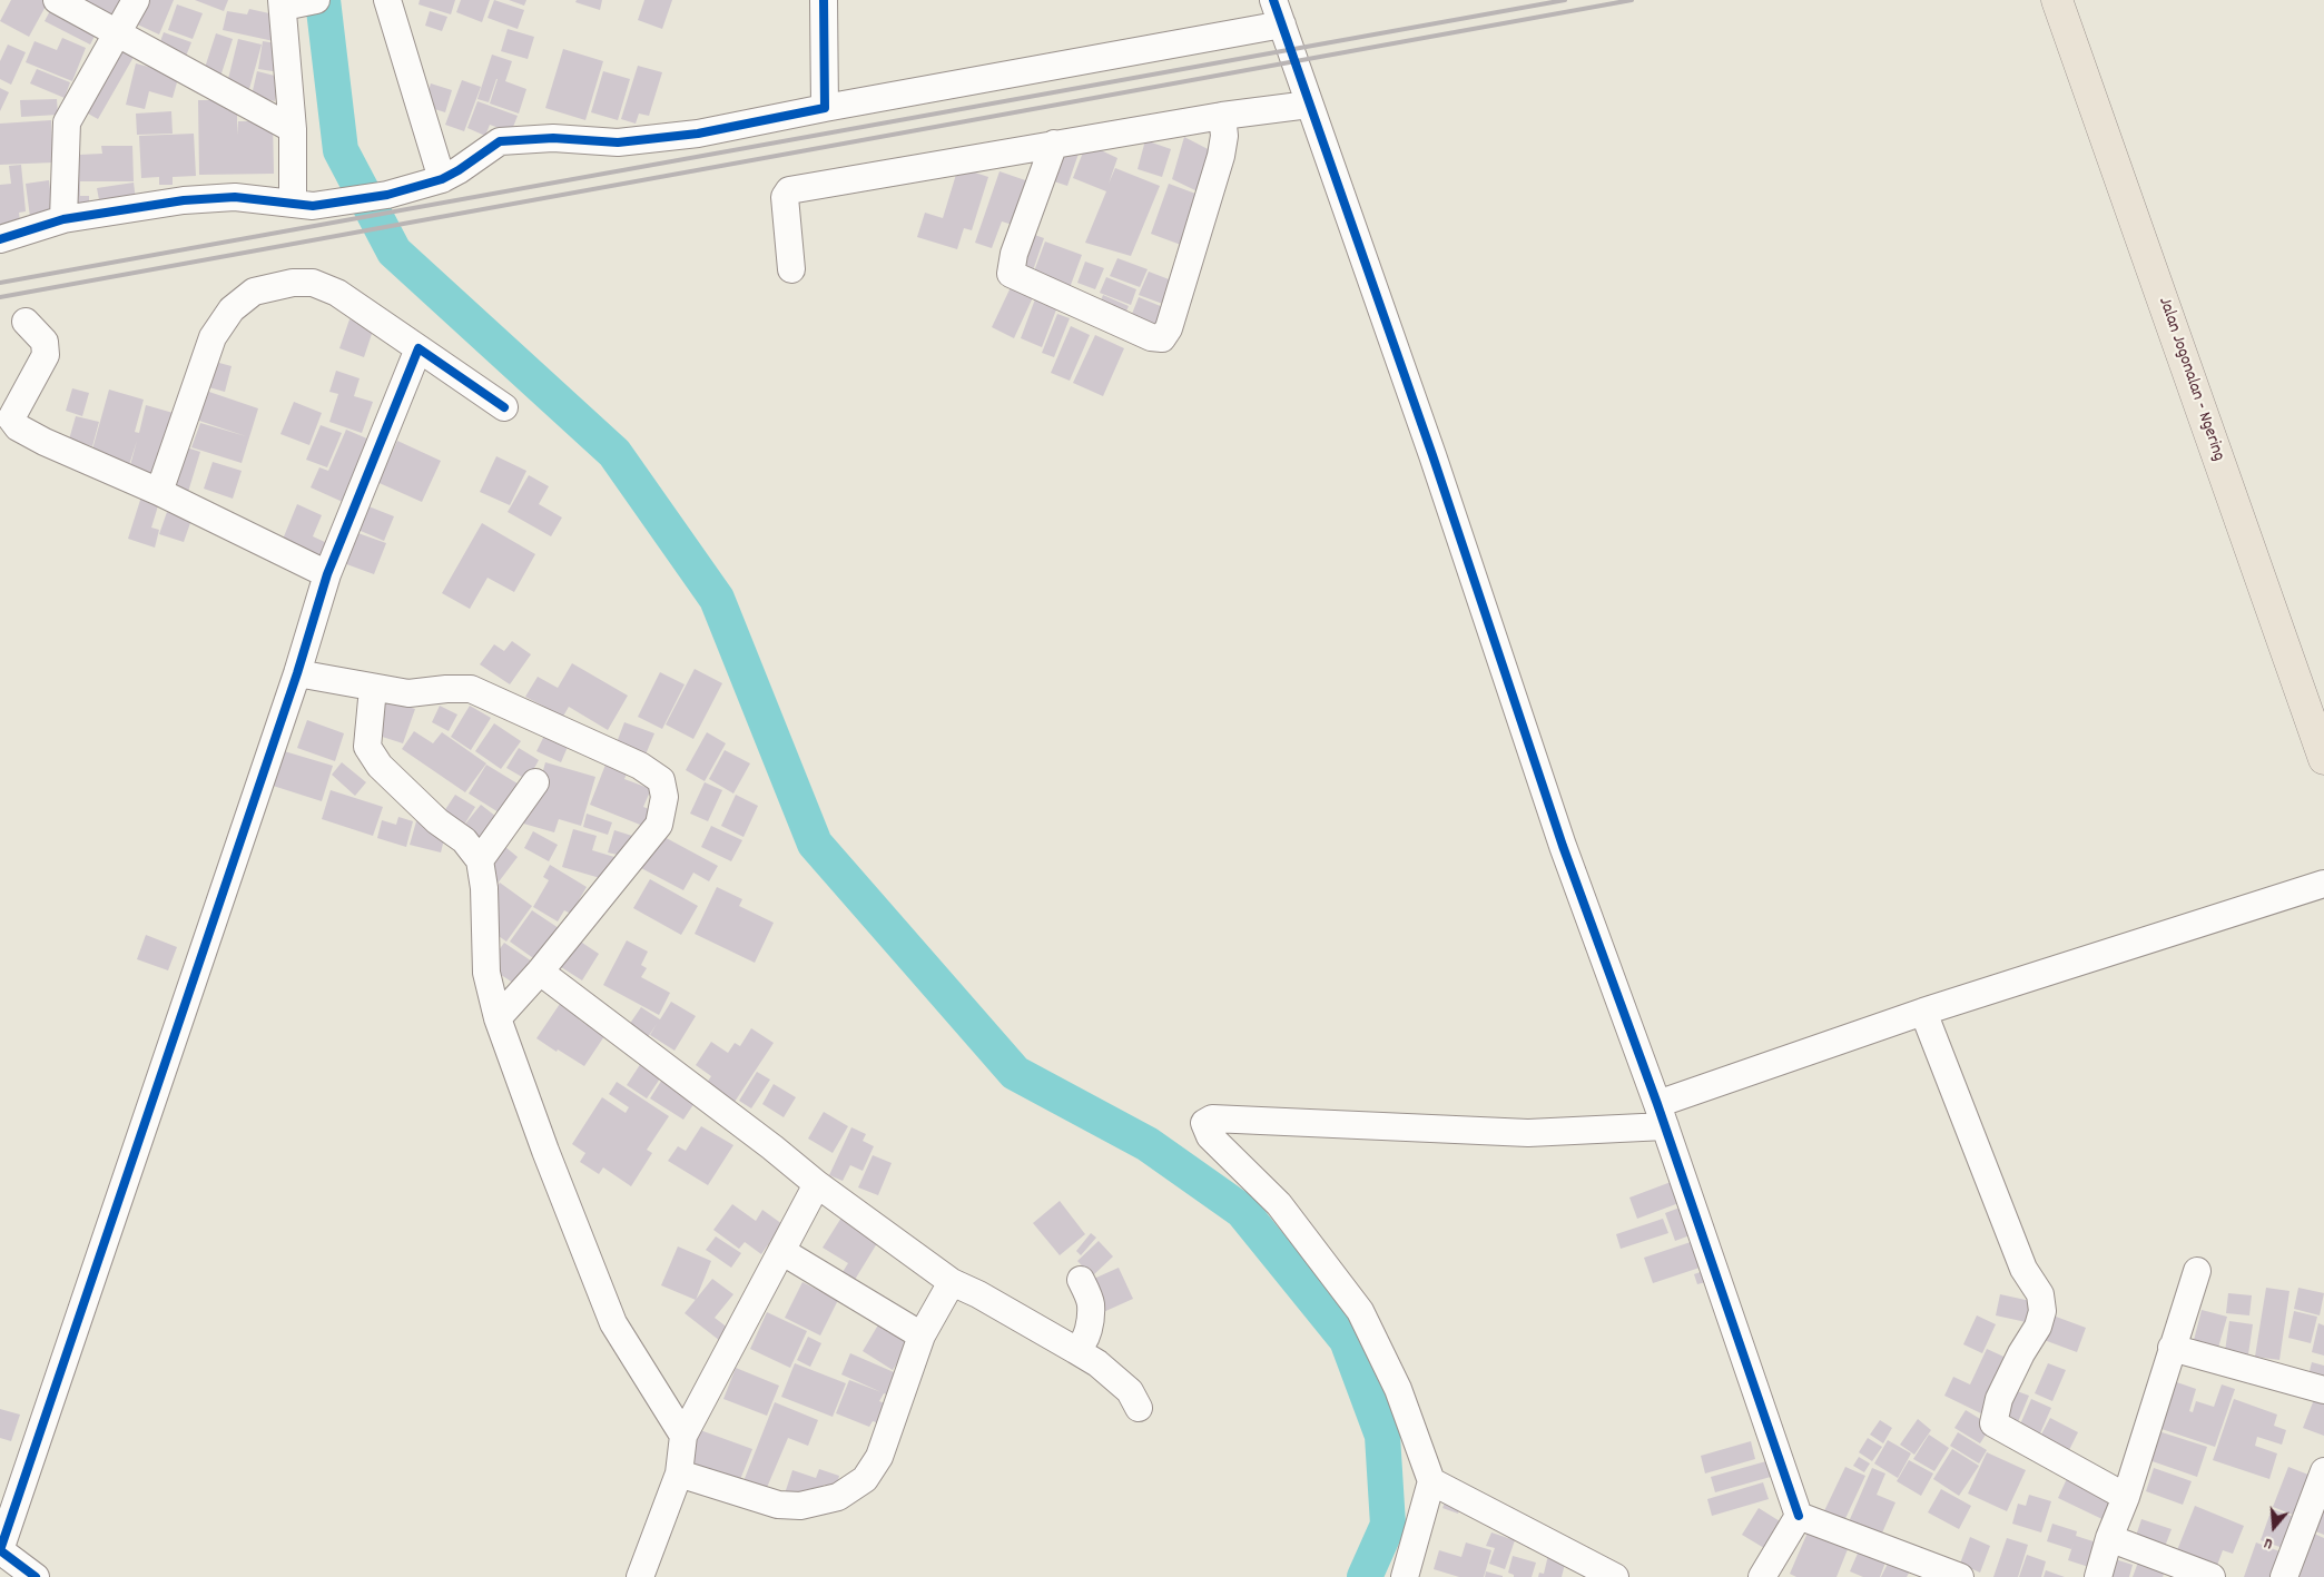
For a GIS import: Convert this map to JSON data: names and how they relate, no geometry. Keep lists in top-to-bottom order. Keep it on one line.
{"streets":{"main road":["Jalan Jogonalan - Ngering"]},"north":"bottom"}
